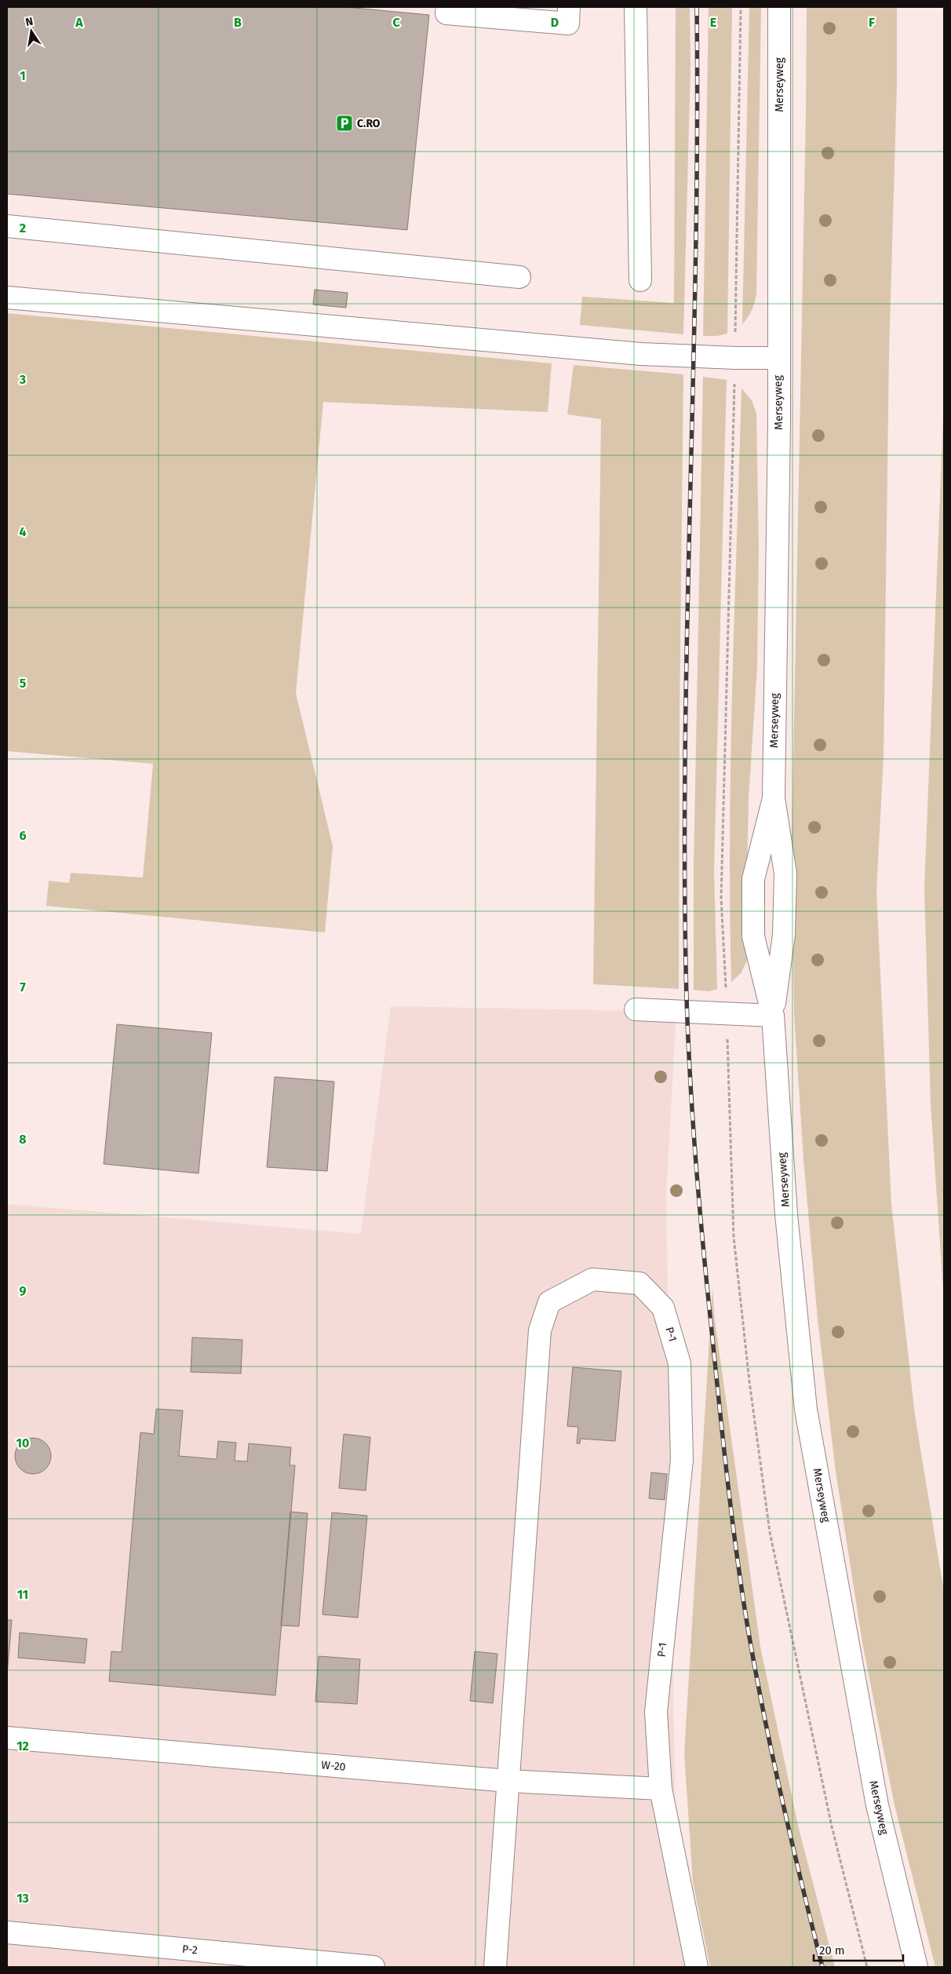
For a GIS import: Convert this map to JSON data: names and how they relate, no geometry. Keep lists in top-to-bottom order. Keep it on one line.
{"streets":{"street":["Merseyweg","P-1","W-20","P-2"]},"crossings":[["P-1","W-20"]],"places":{"parking":["C.RO"]},"scale_bar":"20 m","north":"top","grid":{"columns":["A","B","C","D","E","F"],"rows":["1","2","3","4","5","6","7","8","9","10","11","12","13"]}}
